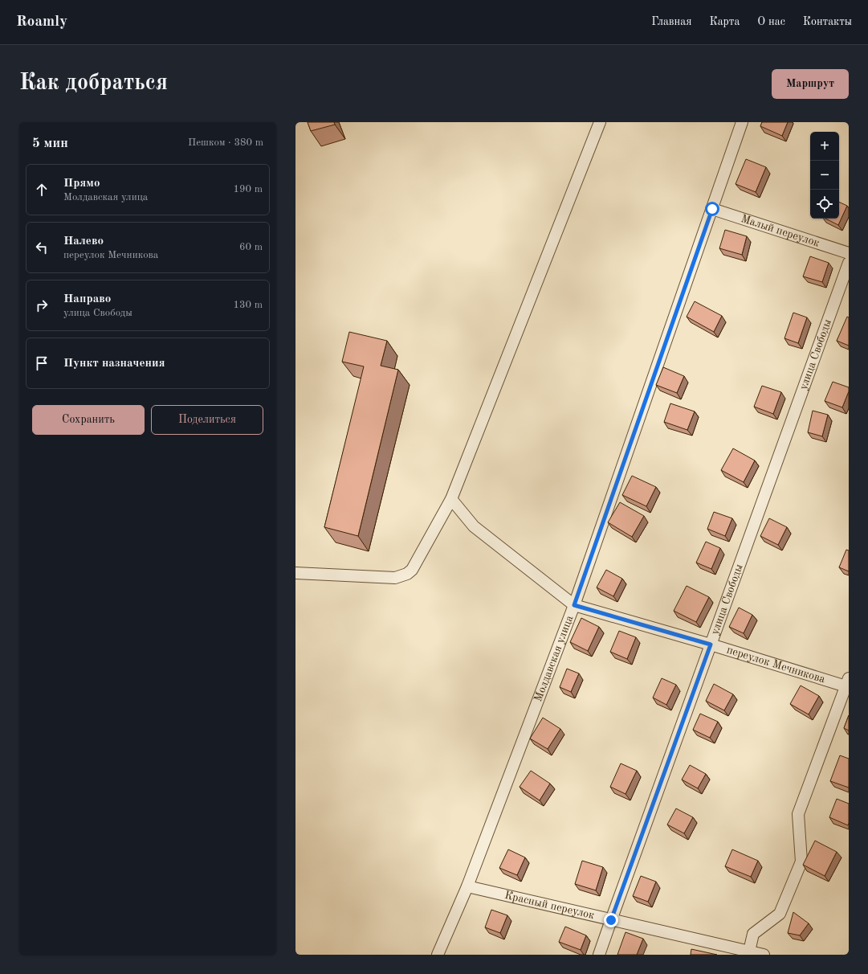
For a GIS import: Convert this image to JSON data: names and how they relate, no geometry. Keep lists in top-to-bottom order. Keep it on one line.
{"streets":{"street":["Малый переулок","улица Свободы","Молдавская улица","переулок Мечникова","Красный переулок"]},"crossings":[["Малый переулок","Молдавская улица"],["улица Свободы","переулок Мечникова"],["улица Свободы","Красный переулок"],["Молдавская улица","переулок Мечникова"],["Молдавская улица","Красный переулок"]],"page":{"header":"Roamly","nav":["Главная","Карта","О нас","Контакты"],"buttons":["Маршрут",["Сохранить","Поделиться"]],"title":"Как добраться","heading":["5 мин","Пешком · 380 m"],"map_buttons":["+","−"],"list":[["Прямо","Молдавская улица","190 m"],["Налево","переулок Мечникова","60 m"],["Направо","улица Свободы","130 m"],"Пункт назначения"]}}
